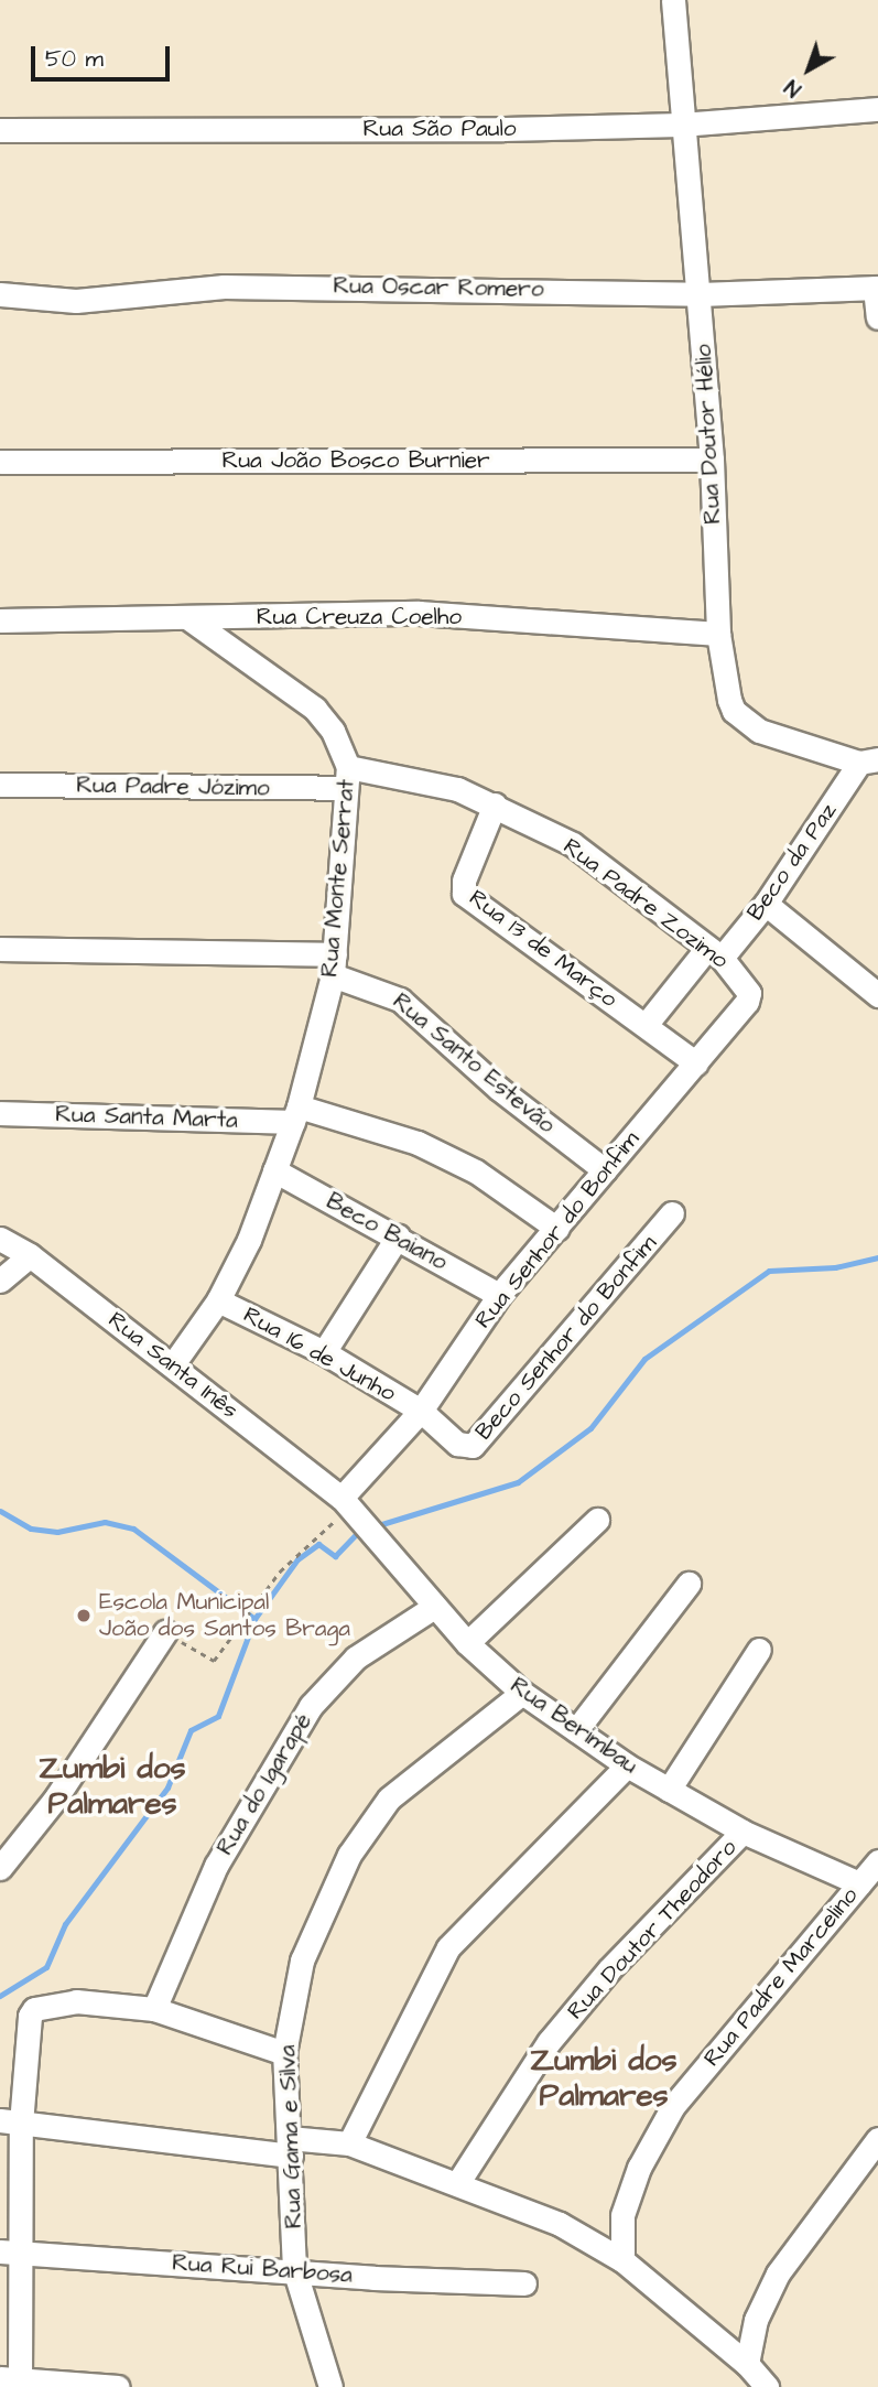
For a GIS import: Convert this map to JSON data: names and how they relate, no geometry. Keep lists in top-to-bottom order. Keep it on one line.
{"streets":{"street":["Rua São Paulo","Rua Oscar Romero","Rua Doutor Hélio","Rua João Bosco Burnier","Rua Creuza Coelho","Rua Padre Józimo","Beco da Paz","Rua Monte Serrat","Rua Padre Zozimo","Rua 13 de Março","Rua Santo Estevão","Rua Santa Marta","Rua Senhor do Bonfim","Beco Baiano","Beco Senhor do Bonfim","Rua 16 de Junho","Rua Santa Inês","Rua Berimbau","Rua do Igarapé","Rua Doutor Theodoro","Rua Padre Marcelino","Rua Gama e Silva","Rua Rui Barbosa"]},"crossings":[["Rua São Paulo","Rua Doutor Hélio"],["Rua Oscar Romero","Rua Doutor Hélio"],["Rua Doutor Hélio","Rua João Bosco Burnier"],["Rua Doutor Hélio","Rua Creuza Coelho"],["Rua Doutor Hélio","Beco da Paz"],["Rua Creuza Coelho","Rua Monte Serrat"],["Rua Padre Józimo","Rua Monte Serrat"],["Rua Padre Józimo","Rua Padre Zozimo"],["Beco da Paz","Rua Padre Zozimo"],["Beco da Paz","Rua 13 de Março"],["Rua Monte Serrat","Rua Padre Zozimo"],["Rua Monte Serrat","Rua Santo Estevão"],["Rua Monte Serrat","Rua Santa Marta"],["Rua Monte Serrat","Beco Baiano"],["Rua Monte Serrat","Rua 16 de Junho"],["Rua Monte Serrat","Rua Santa Inês"],["Rua Padre Zozimo","Rua 13 de Março"],["Rua Padre Zozimo","Rua Senhor do Bonfim"],["Rua 13 de Março","Rua Senhor do Bonfim"],["Rua Santo Estevão","Rua Senhor do Bonfim"],["Rua Santa Marta","Rua Senhor do Bonfim"],["Rua Senhor do Bonfim","Beco Baiano"],["Rua Senhor do Bonfim","Beco Senhor do Bonfim"],["Rua Senhor do Bonfim","Rua 16 de Junho"],["Rua Senhor do Bonfim","Rua Santa Inês"],["Rua Senhor do Bonfim","Rua Berimbau"],["Beco Senhor do Bonfim","Rua 16 de Junho"],["Rua Santa Inês","Rua Berimbau"],["Rua Berimbau","Rua do Igarapé"],["Rua Berimbau","Rua Doutor Theodoro"],["Rua Berimbau","Rua Padre Marcelino"],["Rua Berimbau","Rua Gama e Silva"],["Rua Gama e Silva","Rua Rui Barbosa"]],"districts":["Zumbi dos Palmares","Zumbi dos Palmares"],"places":["Escola Municipal João dos Santos Braga"],"scale_bar":"50 m","north":"bottom left"}
